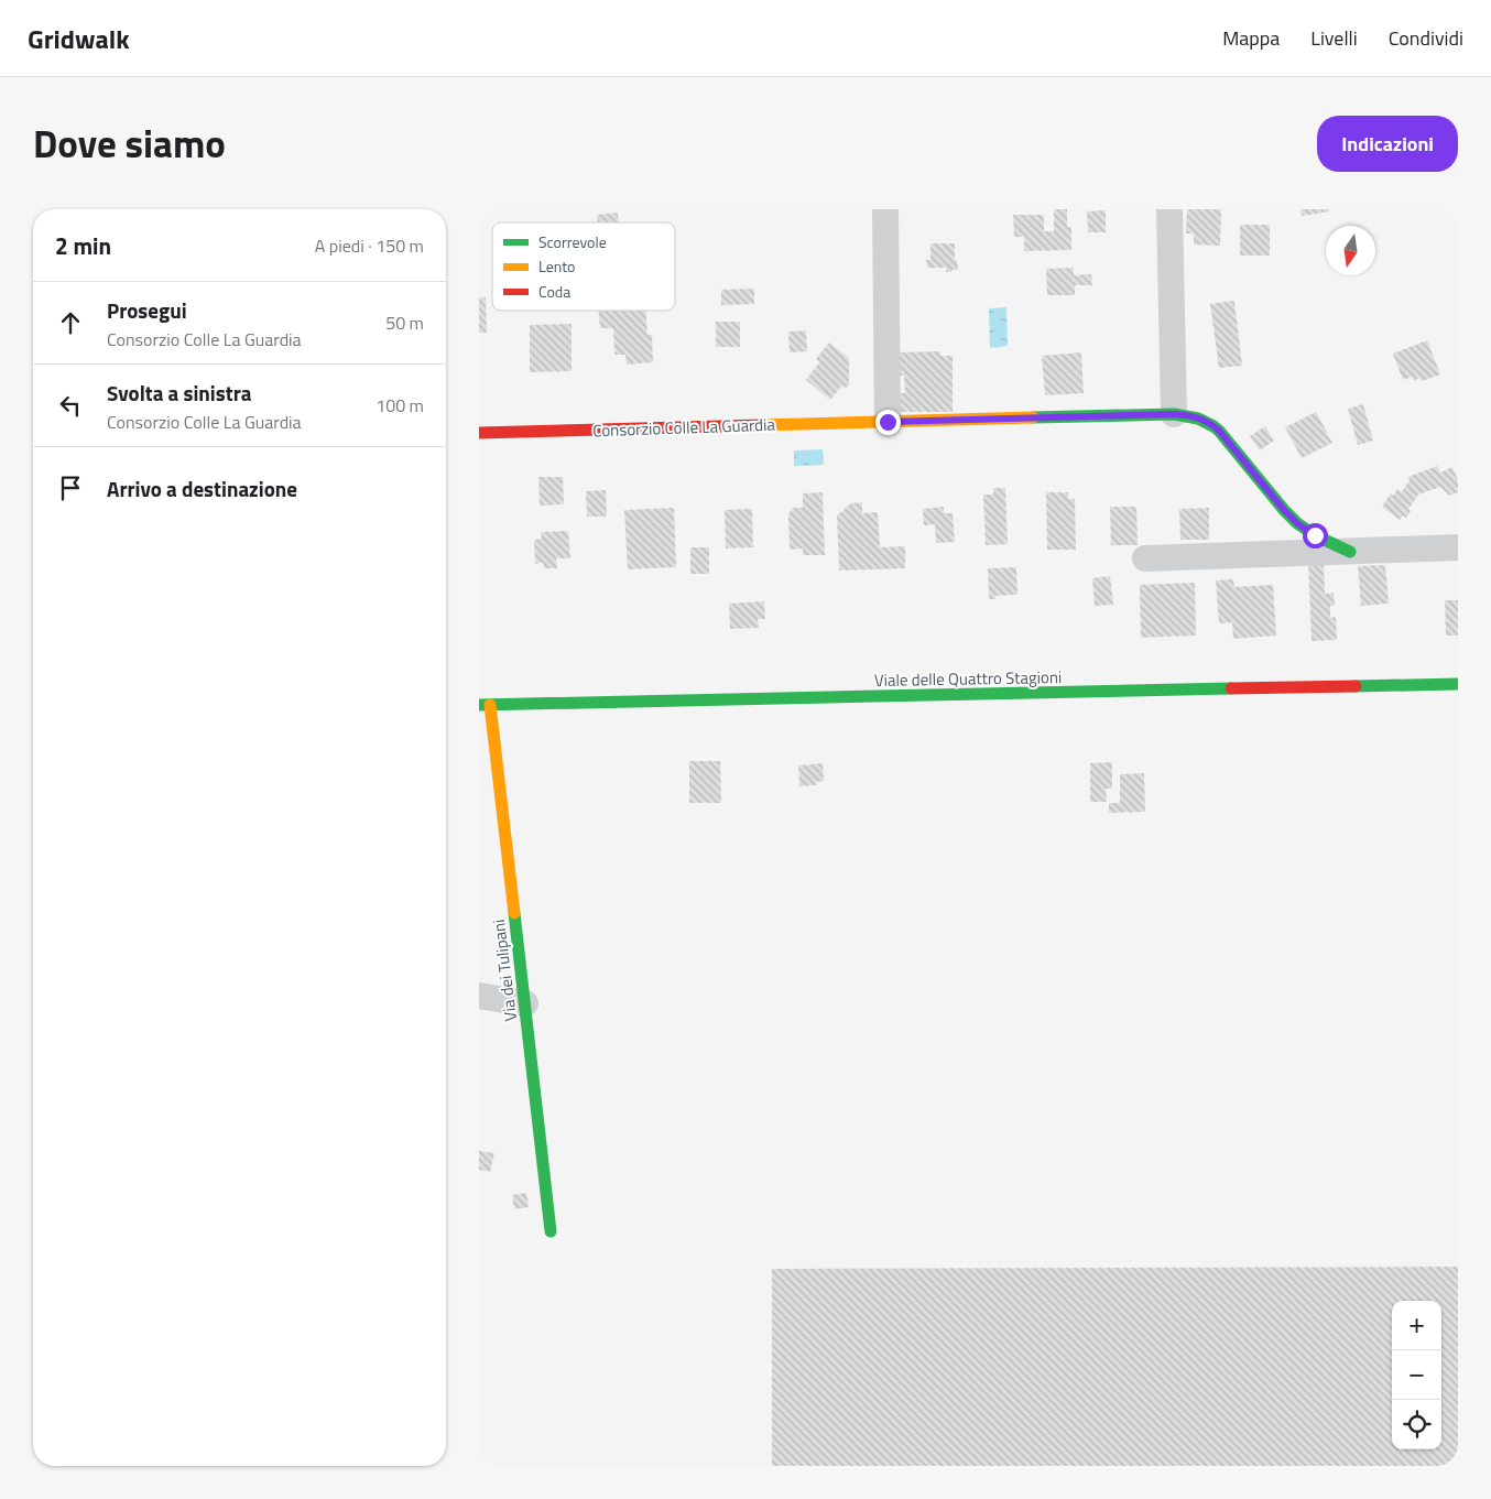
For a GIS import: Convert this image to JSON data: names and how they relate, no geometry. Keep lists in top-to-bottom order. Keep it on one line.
{"streets":{"street":["Consorzio Colle La Guardia","Viale delle Quattro Stagioni","Via dei Tulipani"]},"crossings":[["Viale delle Quattro Stagioni","Via dei Tulipani"]],"legend":["Scorrevole","Lento","Coda"],"north":"bottom","page":{"header":"Gridwalk","nav":["Mappa","Livelli","Condividi"],"title":"Dove siamo","buttons":"Indicazioni","heading":["2 min","A piedi · 150 m"],"list":[["Prosegui","Consorzio Colle La Guardia","50 m"],["Svolta a sinistra","Consorzio Colle La Guardia","100 m"],"Arrivo a destinazione"],"map_buttons":["+","−"]}}
